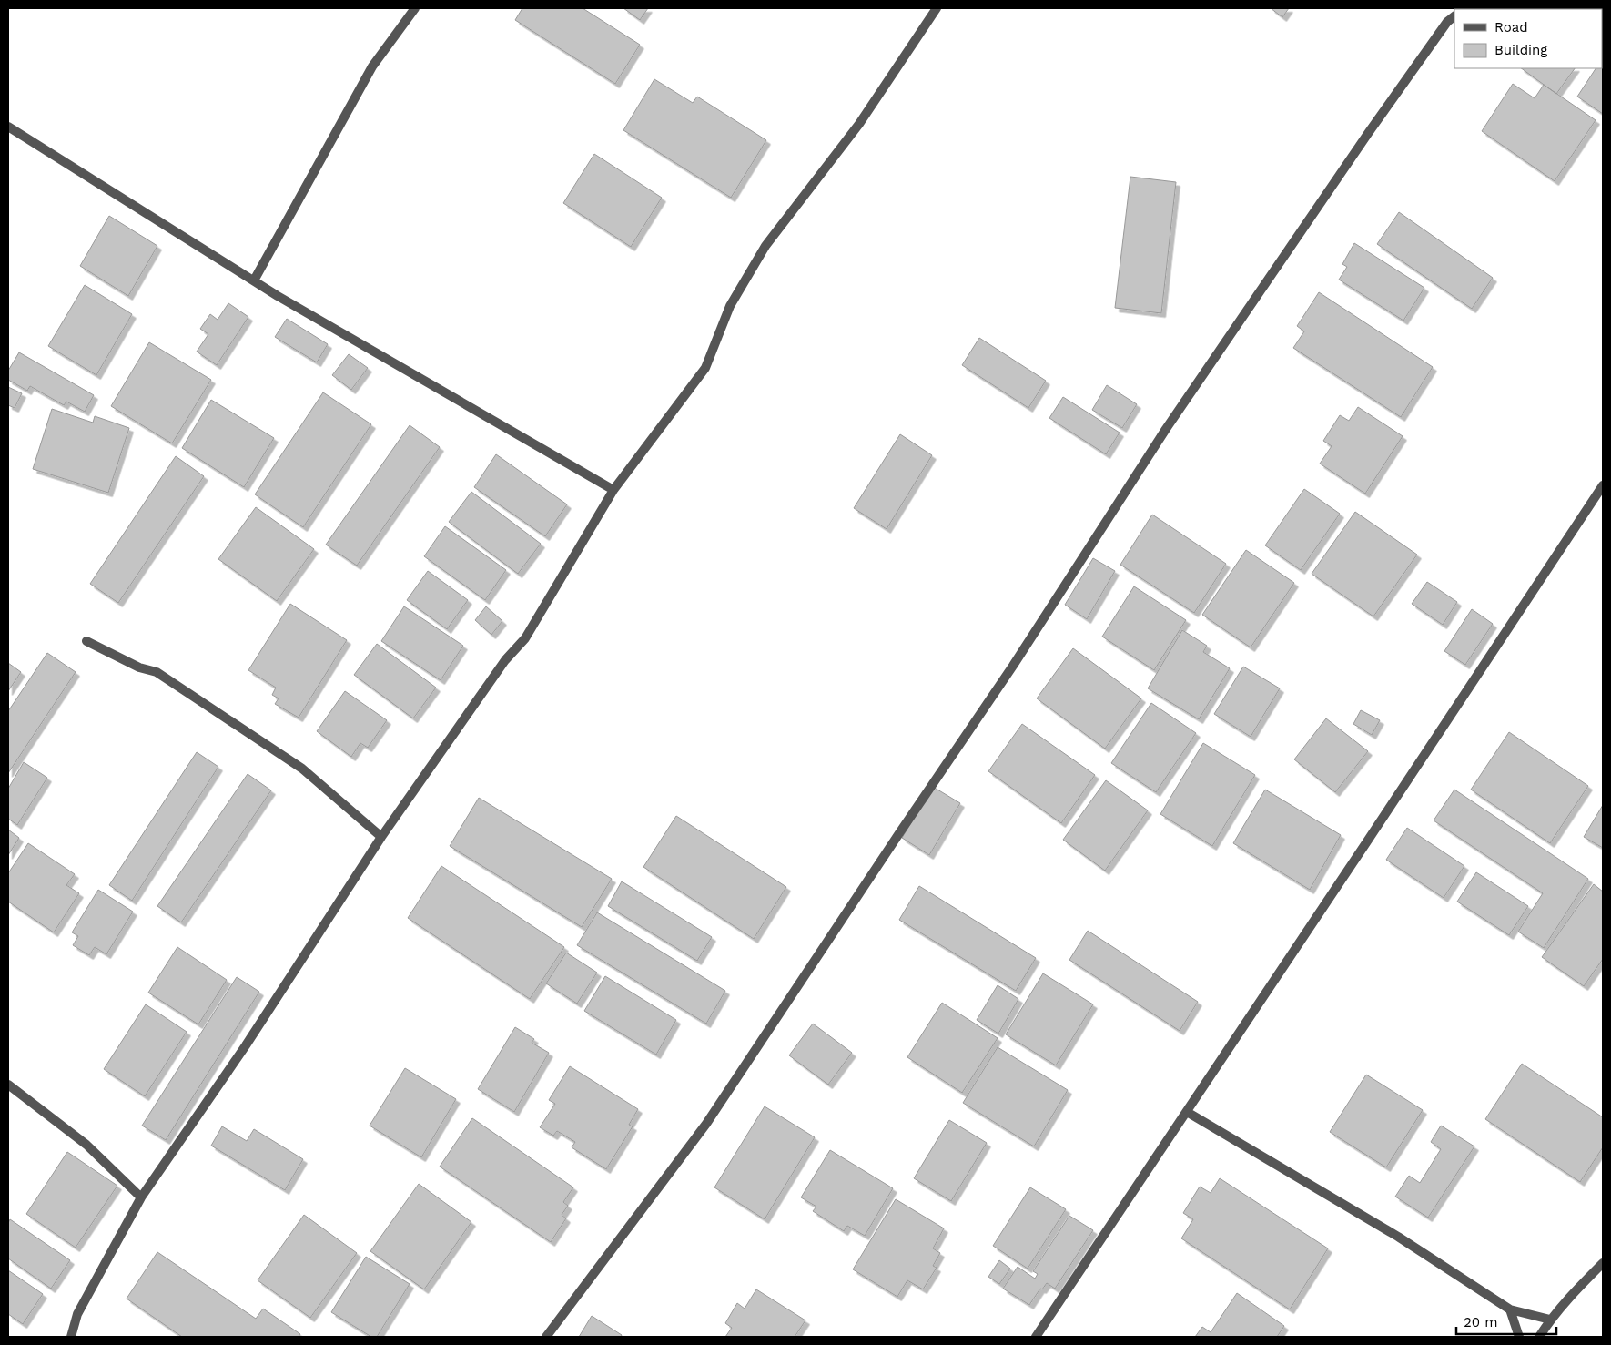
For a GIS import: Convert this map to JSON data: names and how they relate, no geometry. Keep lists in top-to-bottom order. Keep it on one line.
{"legend":["Road","Building"],"scale_bar":"20 m"}
